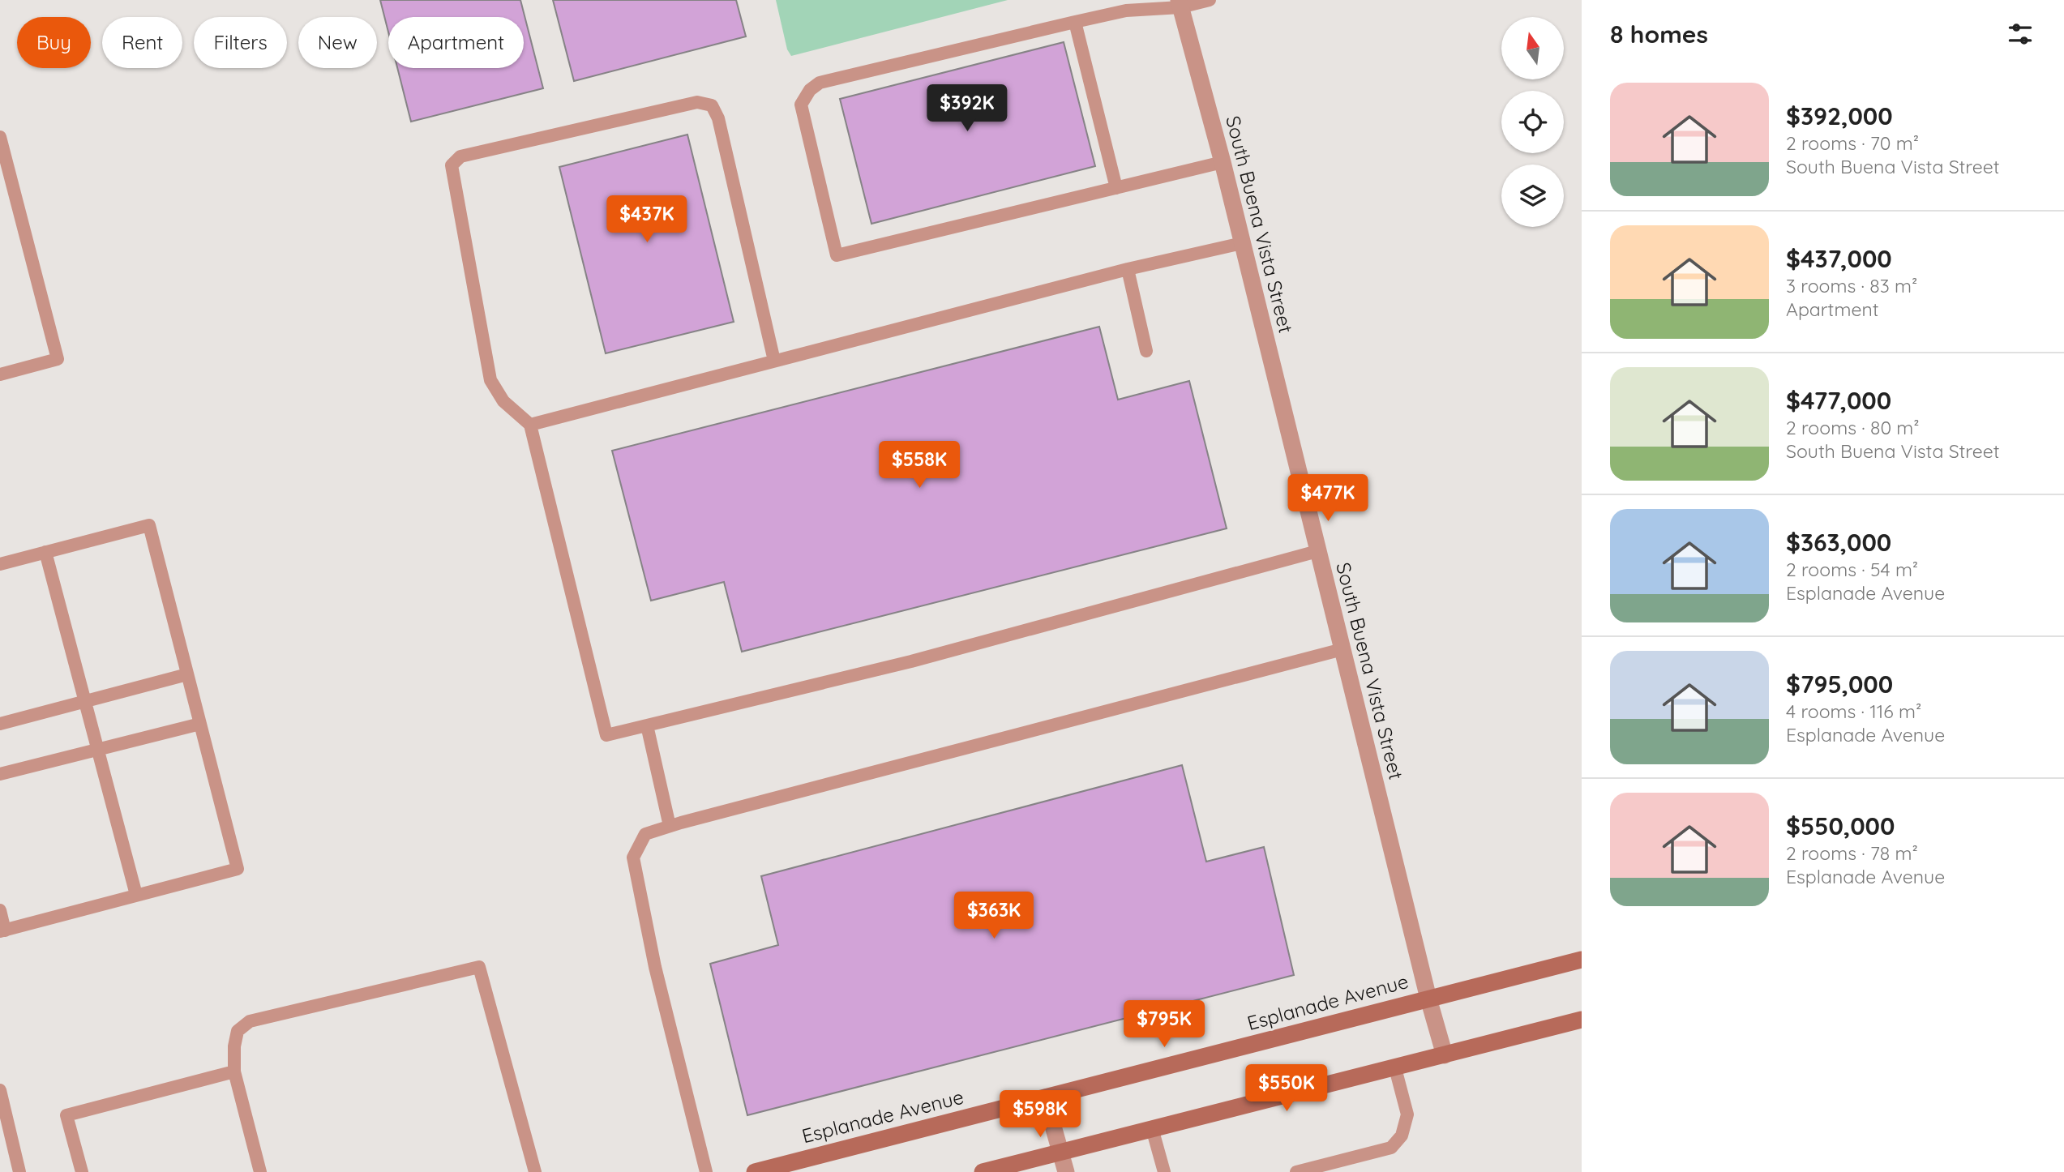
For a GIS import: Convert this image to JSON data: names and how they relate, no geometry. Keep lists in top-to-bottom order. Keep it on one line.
{"streets":{"main road":["Esplanade Avenue"],"street":["South Buena Vista Street"]},"crossings":[["South Buena Vista Street","Esplanade Avenue"]],"north":"top","page":{"heading":"8 homes","chip":["Buy","Rent","Filters","New","Apartment"],"list":[{"name":"$392,000","note":"2 rooms · 70 m² · South Buena Vista Street"},{"name":"$437,000","note":"3 rooms · 83 m² · Apartment"},{"name":"$477,000","note":"2 rooms · 80 m² · South Buena Vista Street"},{"name":"$363,000","note":"2 rooms · 54 m² · Esplanade Avenue"},{"name":"$795,000","note":"4 rooms · 116 m² · Esplanade Avenue"},{"name":"$550,000","note":"2 rooms · 78 m² · Esplanade Avenue"}],"price":["$392K","$437K","$558K","$477K","$363K","$795K","$550K","$598K"]}}
